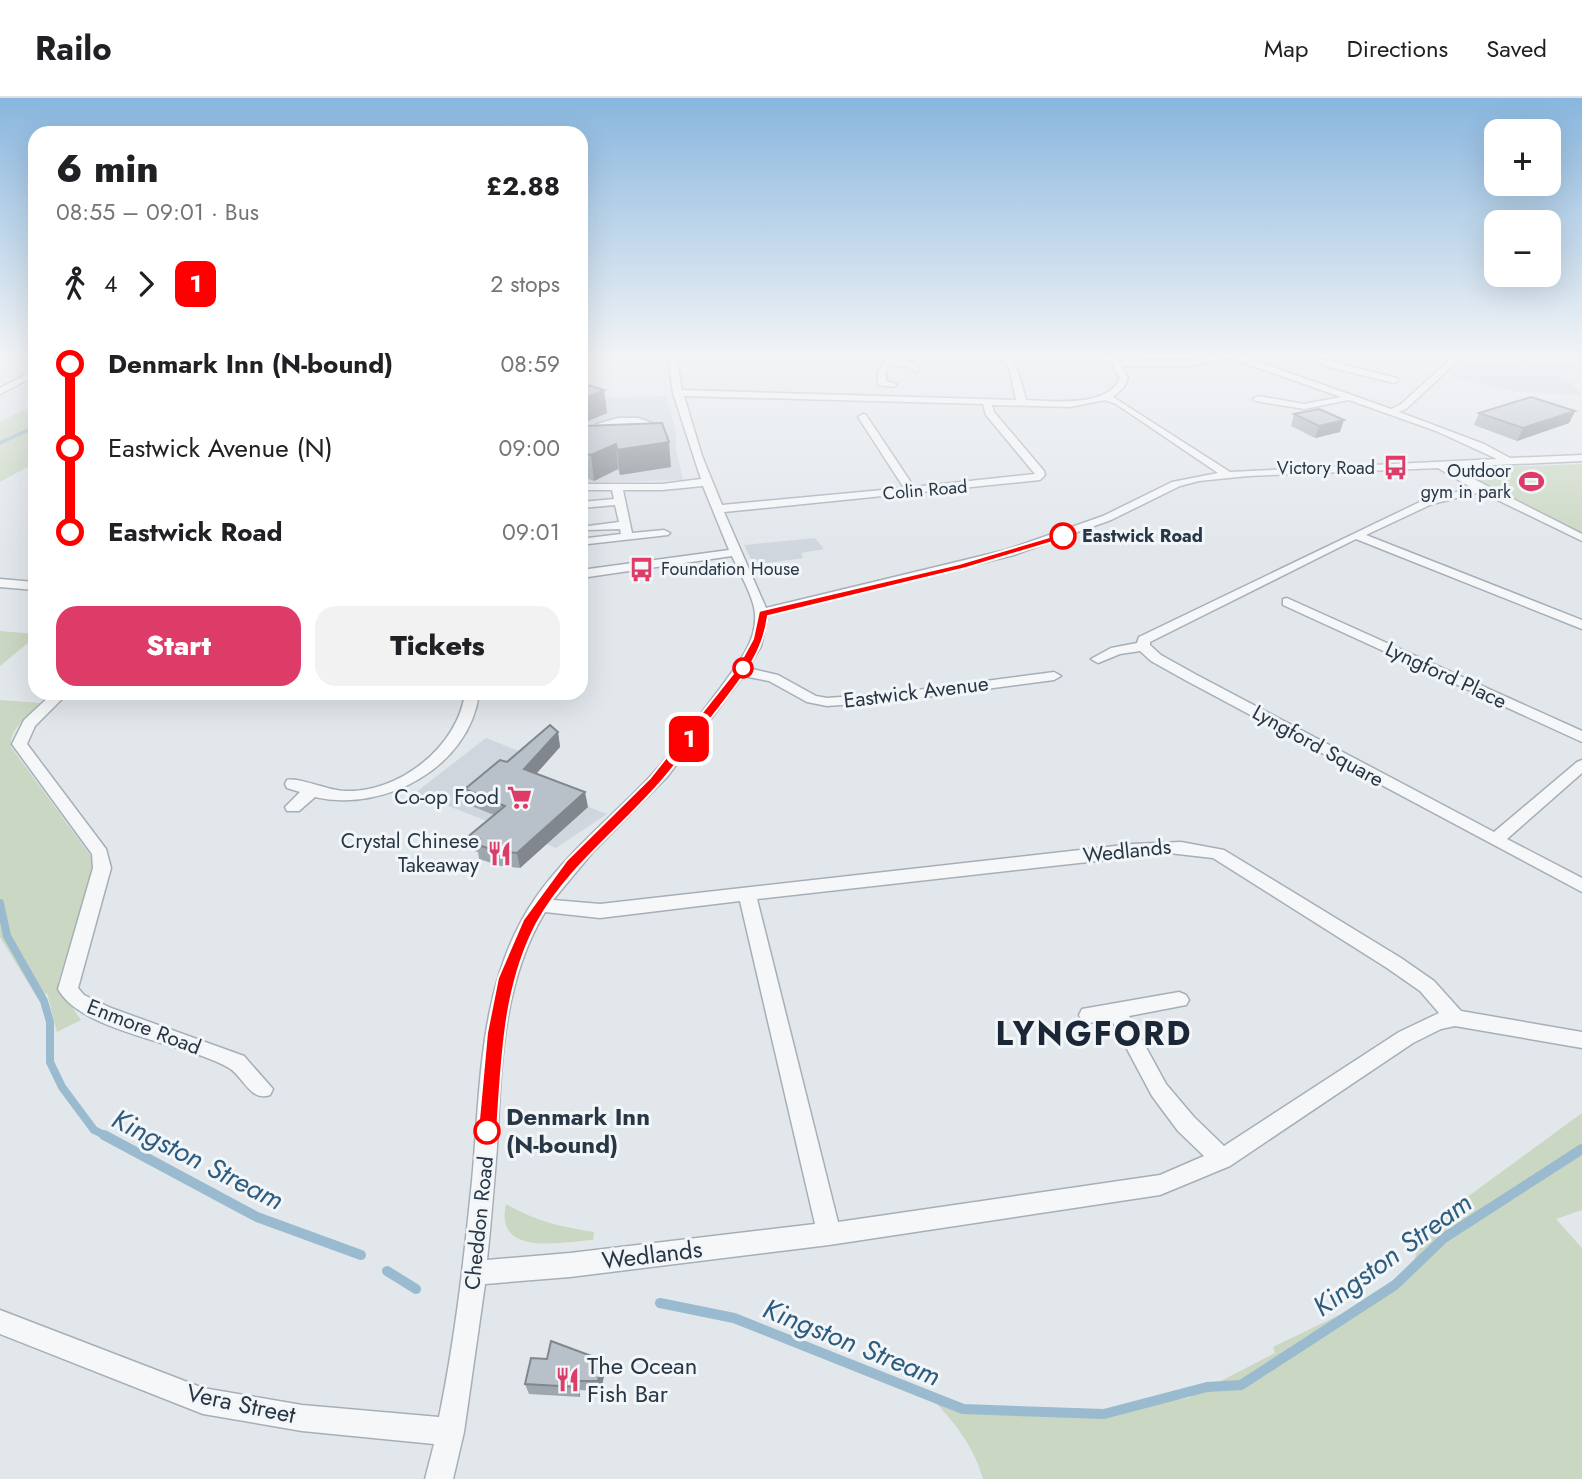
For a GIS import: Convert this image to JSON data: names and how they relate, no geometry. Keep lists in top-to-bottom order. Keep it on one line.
{"streets":{"street":["Colin Road","Lyngford Place","Eastwick Avenue","Lyngford Square","Wedlands","Enmore Road","Cheddon Road","Vera Street"]},"crossings":[["Eastwick Avenue","Cheddon Road"],["Wedlands","Cheddon Road"],["Cheddon Road","Vera Street"]],"districts":["LYNGFORD"],"water":["Kingston Stream"],"places":{"bus stop":["Victory Road","Foundation House"],"sports":["Outdoor gym in park"],"other":["Eastwick Road","Denmark Inn (N-bound)"],"supermarket":["Co-op Food"],"restaurant":["Crystal Chinese Takeaway","The Ocean Fish Bar"]},"lines":["bus line 1"],"page":{"header":"Railo","nav":["Map","Directions","Saved"],"on_map":"1","map_buttons":["+","−"],"heading":["6 min","08:55 – 09:01 · Bus","£2.88"],"legs":["4","1","2 stops"],"list":[{"name":"Denmark Inn (N-bound)","value":"08:59"},{"name":"Eastwick Avenue (N)","value":"09:00"},{"name":"Eastwick Road","value":"09:01"}],"buttons":["Start","Tickets"]}}
